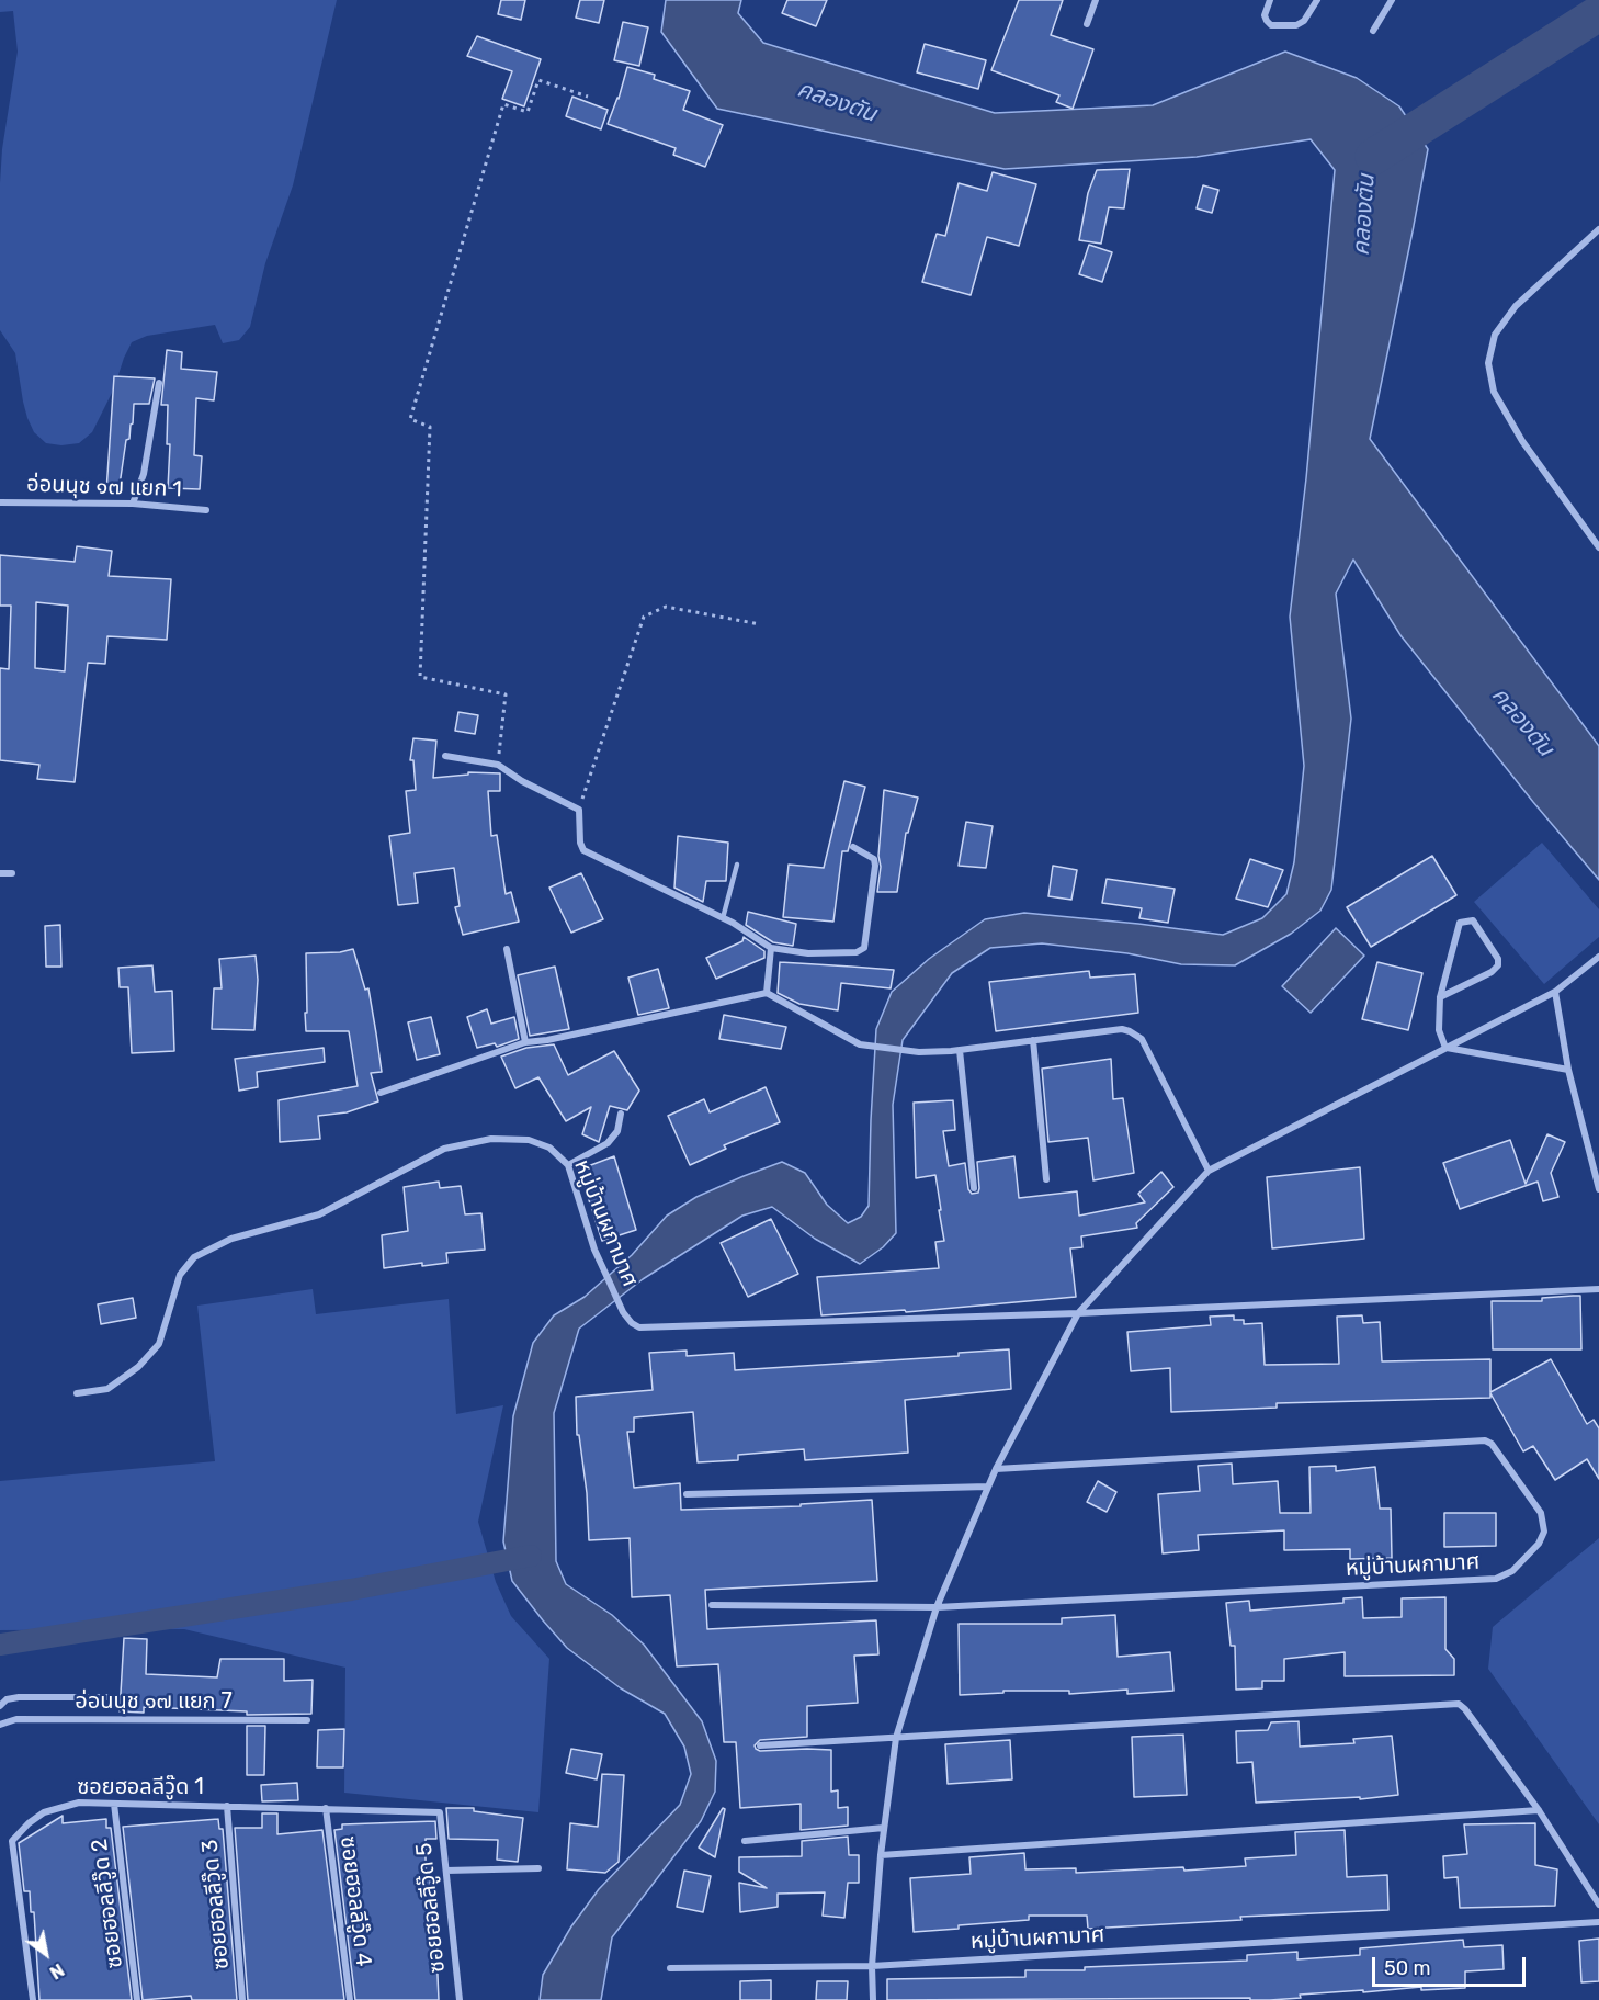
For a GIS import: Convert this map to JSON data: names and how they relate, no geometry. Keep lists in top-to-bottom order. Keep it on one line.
{"streets":{"street":["อ่อนนุช ๑๗ แยก 1","หมู่บ้านผกามาศ","อ่อนนุช ๑๗ แยก 7","ซอยฮอลลีวู๊ด 1","ซอยฮอลลีวู๊ด 4","ซอยฮอลลีวู๊ด 2","ซอยฮอลลีวู๊ด 3","ซอยฮอลลีวู๊ด 5"]},"crossings":[["ซอยฮอลลีวู๊ด 1","ซอยฮอลลีวู๊ด 4"],["ซอยฮอลลีวู๊ด 1","ซอยฮอลลีวู๊ด 2"],["ซอยฮอลลีวู๊ด 1","ซอยฮอลลีวู๊ด 3"],["ซอยฮอลลีวู๊ด 1","ซอยฮอลลีวู๊ด 5"]],"water":["คลองตัน"],"scale_bar":"50 m","north":"bottom right"}
